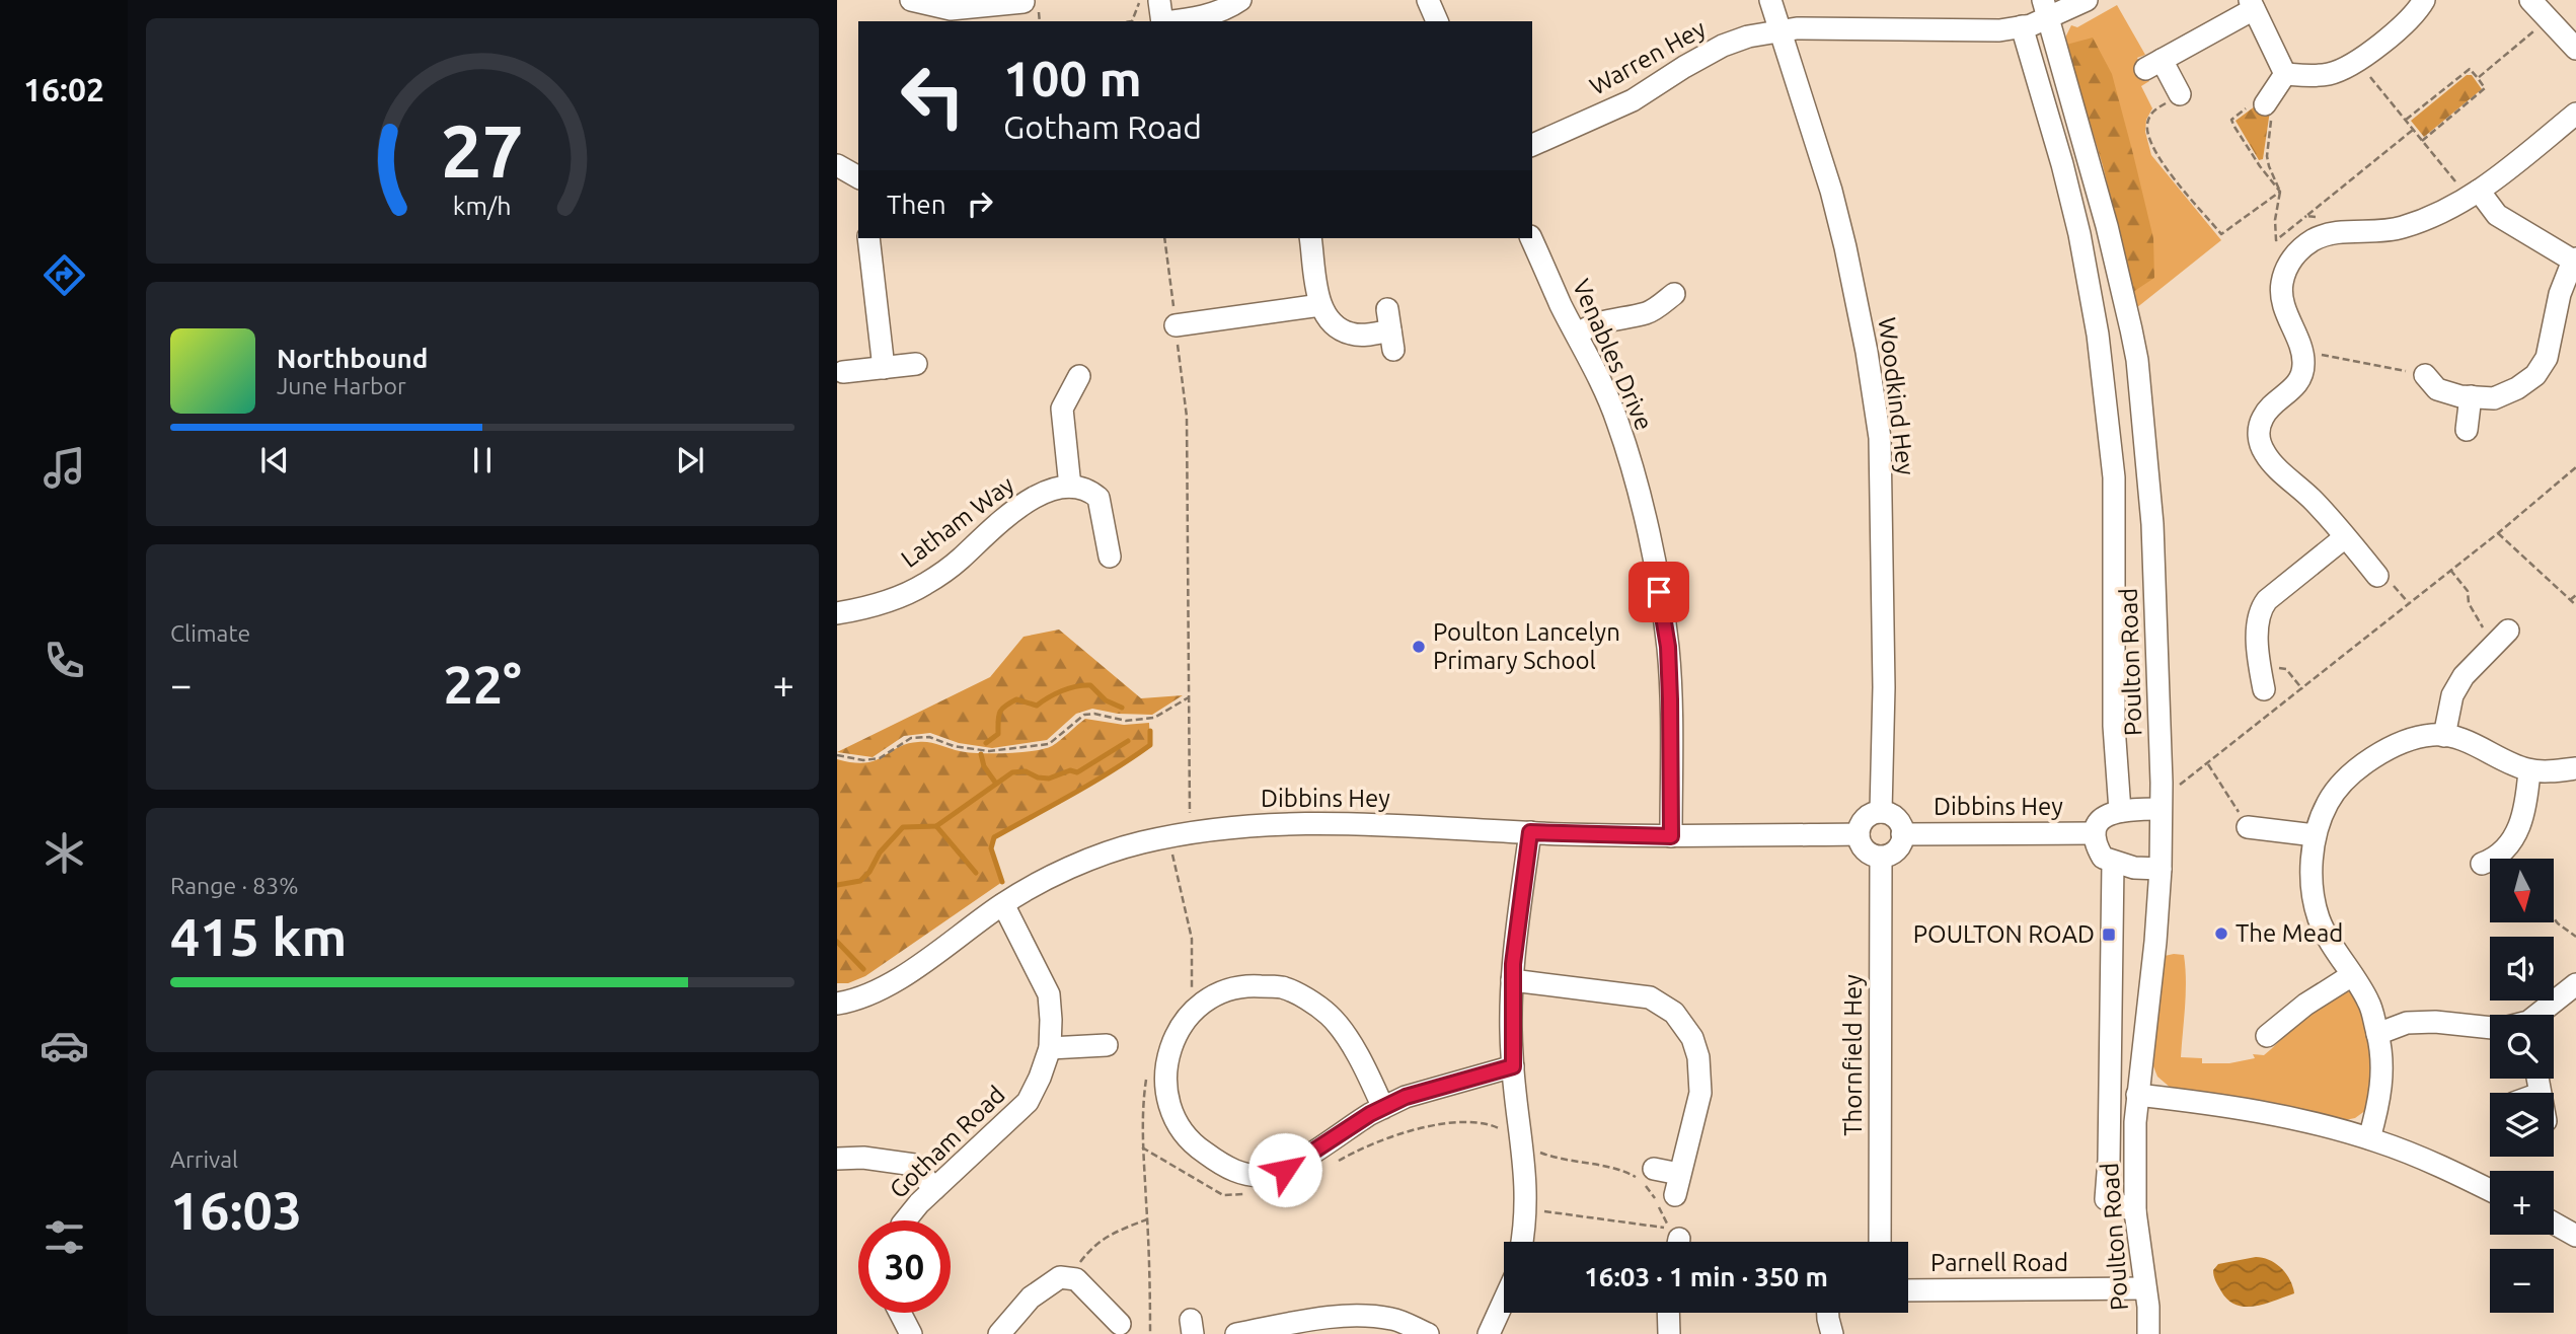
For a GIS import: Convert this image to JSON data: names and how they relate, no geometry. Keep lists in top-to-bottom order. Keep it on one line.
{"streets":{"street":["Warren Hey","Venables Drive","Woodkind Hey","Latham Way","Poulton Road","Dibbins Hey","Thornfield Hey","Gotham Road","Parnell Road"]},"crossings":[["Warren Hey","Woodkind Hey"],["Warren Hey","Poulton Road"],["Venables Drive","Dibbins Hey"],["Woodkind Hey","Dibbins Hey"],["Woodkind Hey","Thornfield Hey"],["Poulton Road","Parnell Road"],["Dibbins Hey","Thornfield Hey"],["Dibbins Hey","Gotham Road"]],"places":{"other":["Poulton Lancelyn Primary School","The Mead"],"transit":["POULTON ROAD"]},"north":"bottom","page":{"tabs":"16:02","turn":["100 m","Gotham Road"],"then":"Then","song":["Northbound","June Harbor"],"tile":["Climate",["Range · 83%","415 km"],["Arrival","16:03"]],"heat":["−","22°","+"],"map_buttons":["+","−"],"limit":"30","trip":"16:03 · 1 min · 350 m","gauge":["27","km/h"]}}
